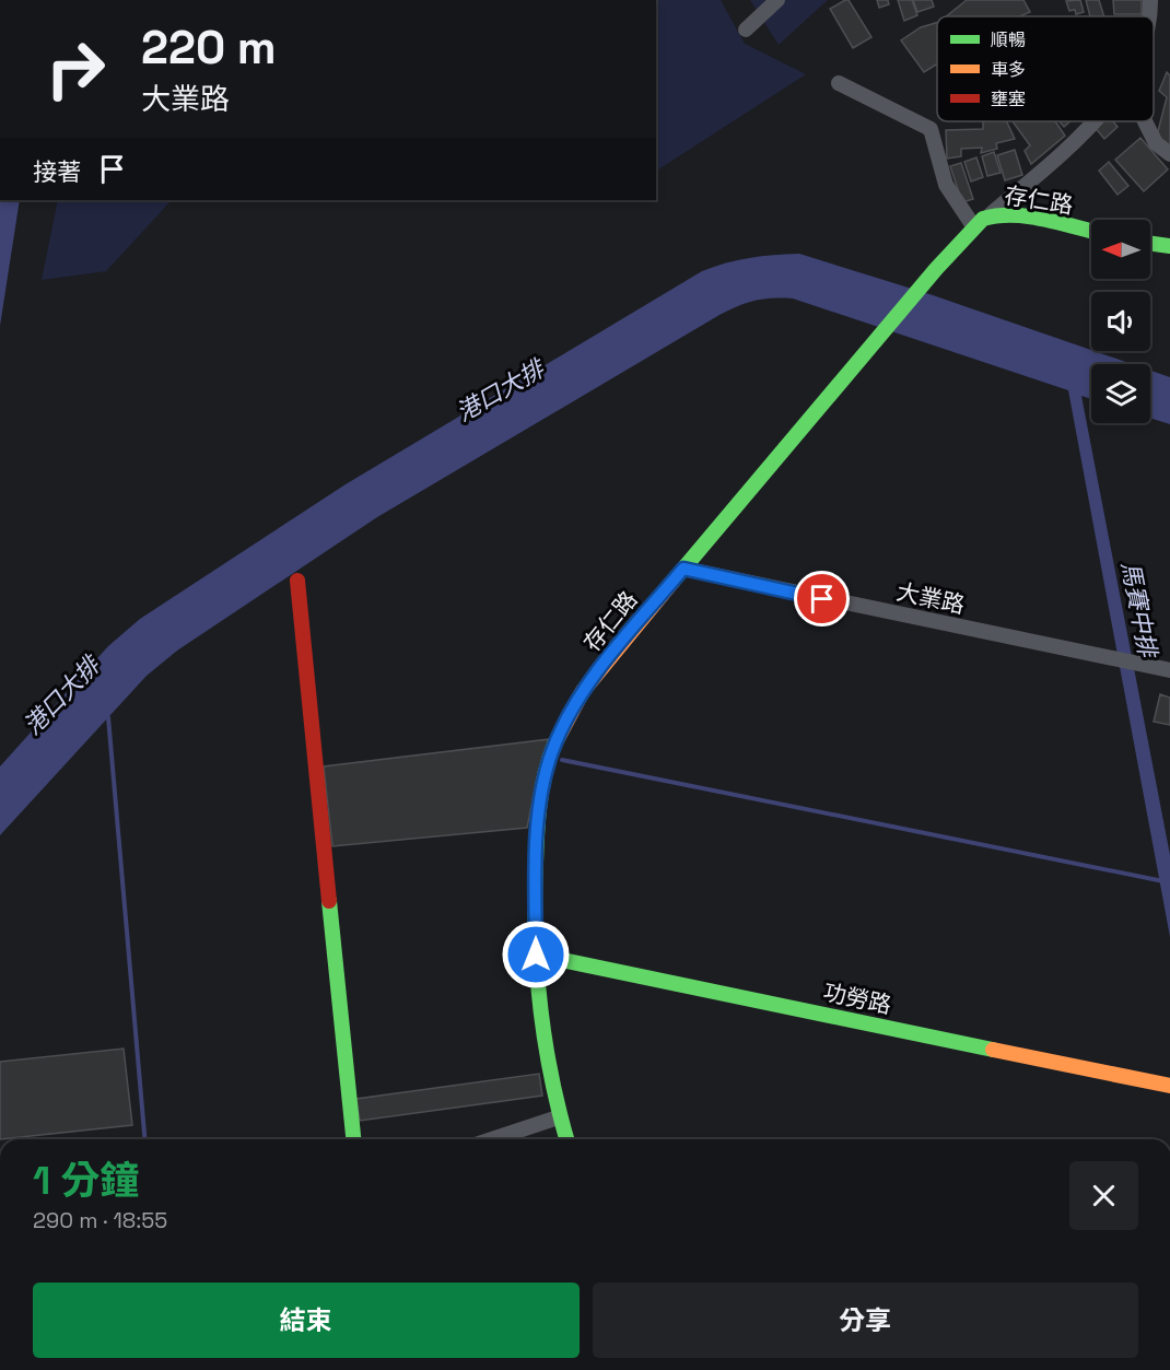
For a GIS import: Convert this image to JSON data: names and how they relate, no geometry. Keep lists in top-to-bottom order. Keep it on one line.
{"streets":{"street":["存仁路","大業路","功勞路"]},"crossings":[["存仁路","大業路"],["存仁路","功勞路"]],"water":["港口大排","馬賽中排"],"legend":["順暢","車多","壅塞"],"north":"left","page":{"turn":["220 m","大業路"],"then":"接著","heading":["1 分鐘","290 m · 18:55"],"buttons":["結束","分享"]}}
